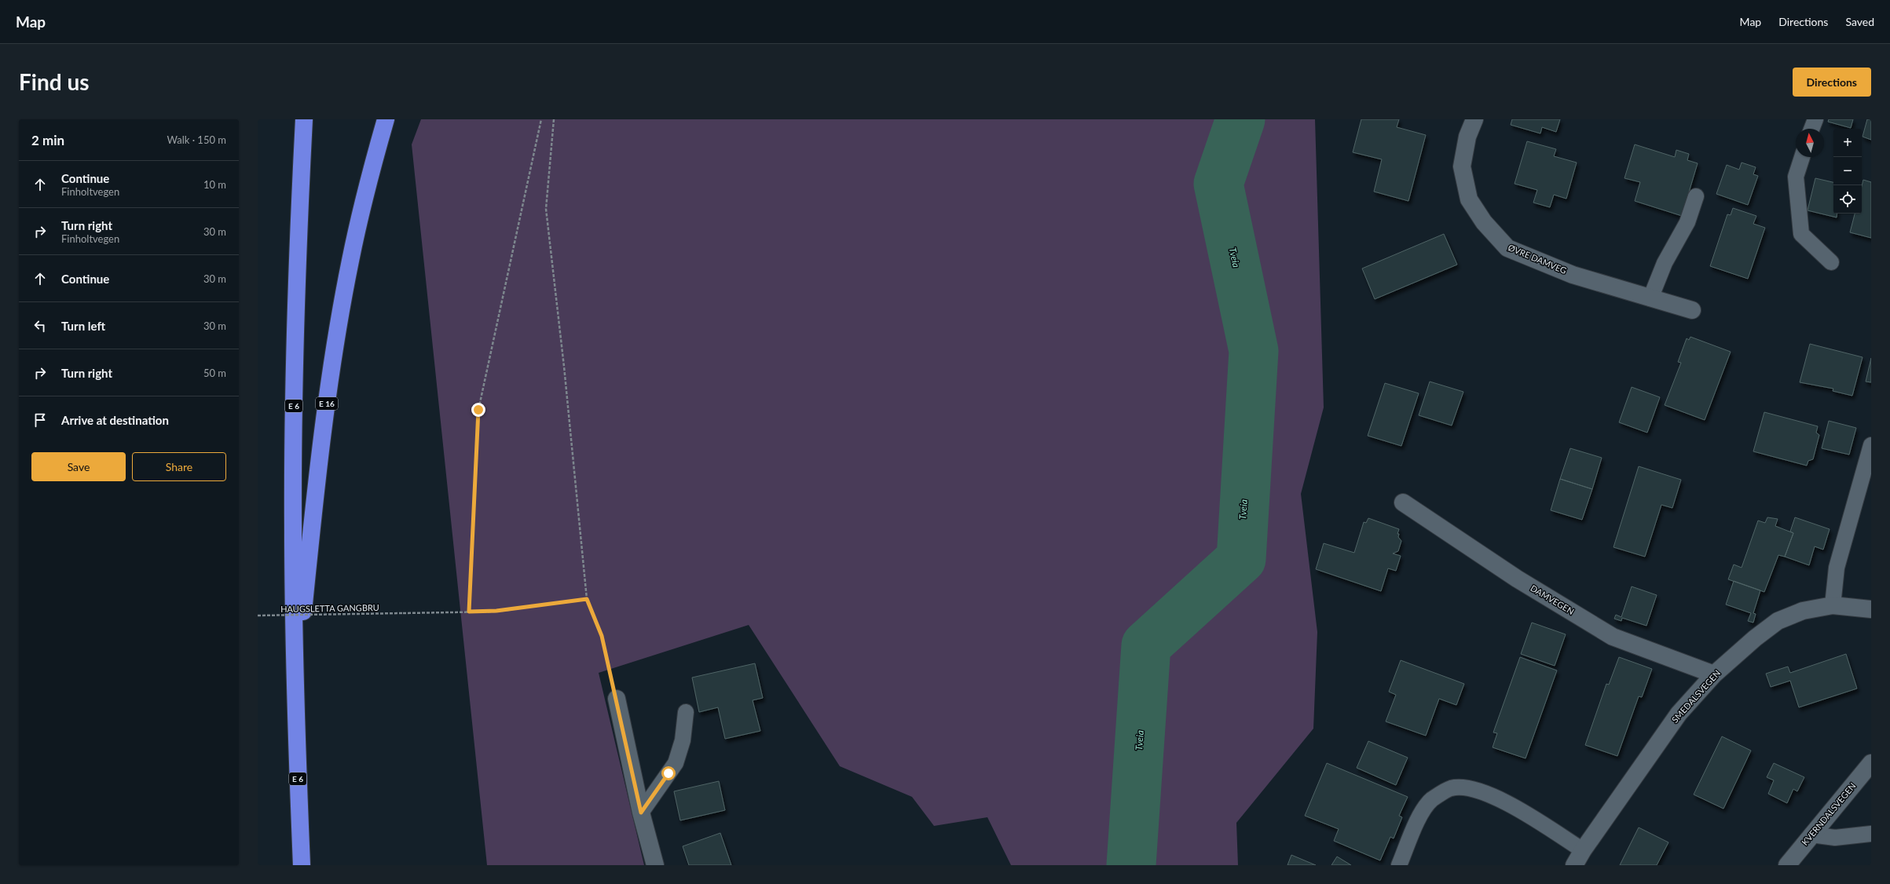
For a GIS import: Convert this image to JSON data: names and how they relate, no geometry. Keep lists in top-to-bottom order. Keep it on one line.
{"streets":{"highway":["E 16","E 6"],"street":["ØVRE DAMVEG","DAMVEGEN","SMEDALSVEGEN","KVERNDALSVEGEN"],"path":["HAUGSLETTA GANGBRU"]},"crossings":[["E 16","E 6"],["DAMVEGEN","SMEDALSVEGEN"]],"water":["Tveia"],"north":"top","page":{"header":"Map","nav":["Map","Directions","Saved"],"buttons":["Directions",["Save","Share"]],"title":"Find us","heading":["2 min","Walk · 150 m"],"map_buttons":["+","−"],"list":[["Continue","Finholtvegen","10 m"],["Turn right","Finholtvegen","30 m"],["Continue","30 m"],["Turn left","30 m"],["Turn right","50 m"],"Arrive at destination"]}}
